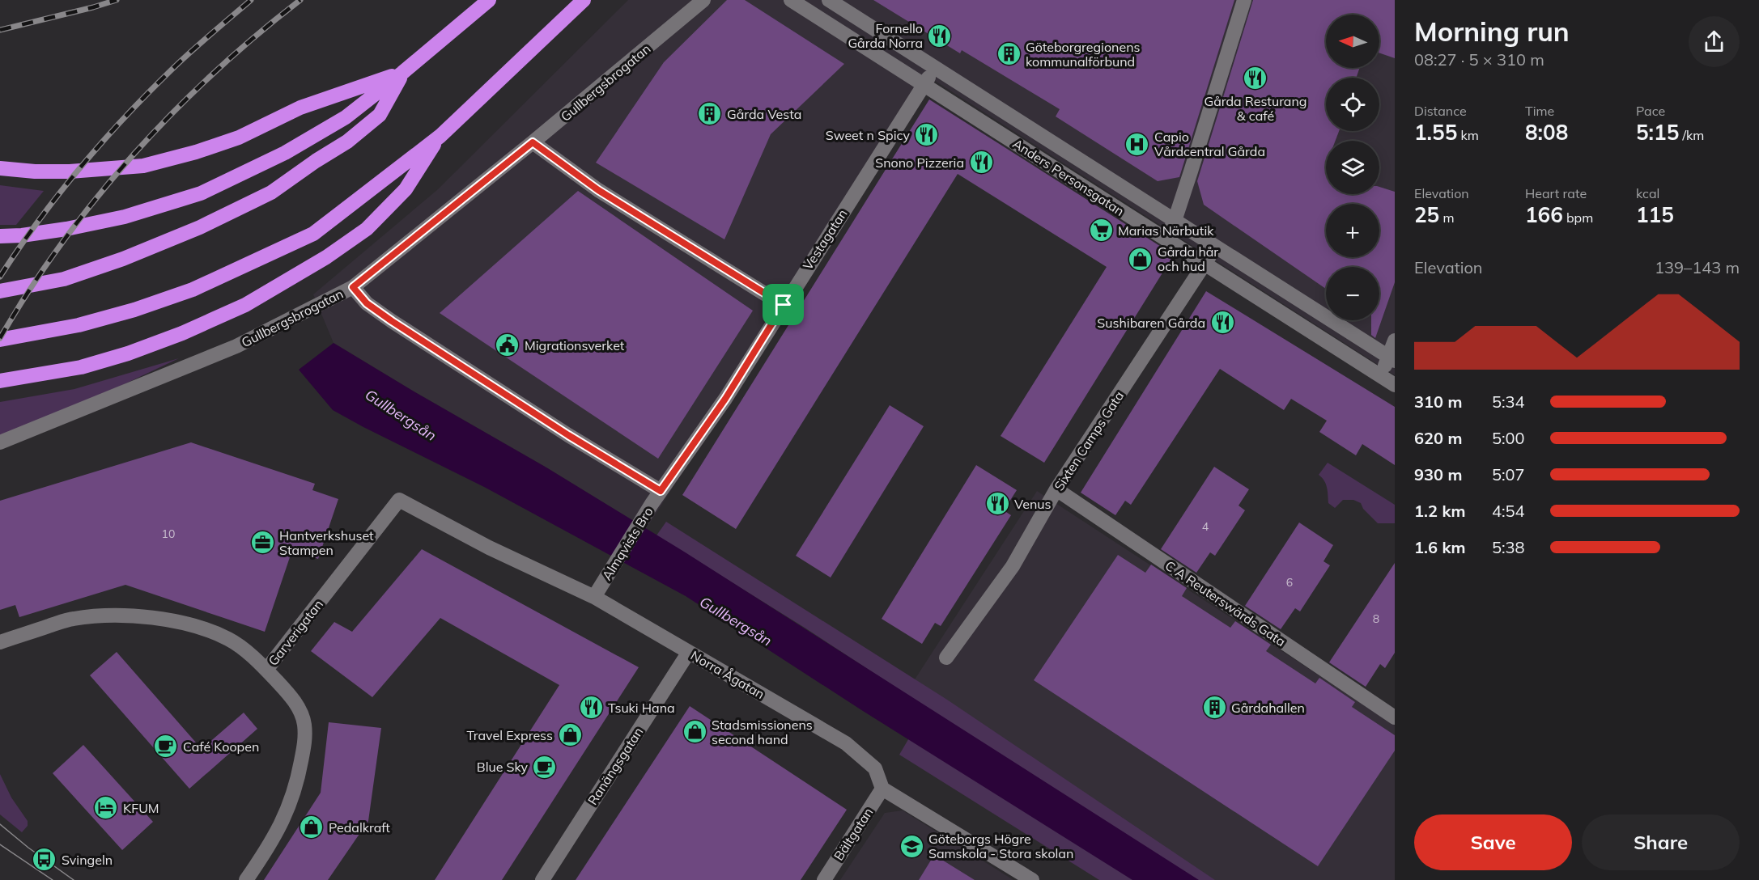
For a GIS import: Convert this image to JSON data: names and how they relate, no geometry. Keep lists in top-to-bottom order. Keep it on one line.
{"streets":{"street":["Gullbergsbrogatan","Anders Personsgatan","Vestagatan","Sixten Camps Gata","Almqvists Bro","C A Reuterswärds Gata","Garverigatan","Norra Ågatan","Ranängsgatan","Bältgatan"]},"crossings":[["Anders Personsgatan","Vestagatan"],["Anders Personsgatan","Sixten Camps Gata"],["Vestagatan","Almqvists Bro"],["Sixten Camps Gata","C A Reuterswärds Gata"],["Almqvists Bro","Norra Ågatan"],["Garverigatan","Norra Ågatan"],["Norra Ågatan","Ranängsgatan"],["Norra Ågatan","Bältgatan"]],"water":["Gullbergsån"],"places":{"restaurant":["Fornello Gårda Norra","Gårda Resturang & café","Sweet n Spicy","Snono Pizzeria","Sushibaren Gårda","Venus","Tsuki Hana"],"building":["Göteborgregionens kommunalförbund","Gårda Vesta","Gårdahallen"],"hospital":["Capio Vårdcentral Gårda"],"supermarket":["Marias Närbutik"],"shop":["Gårda hår och hud","Stadsmissionens second hand","Travel Express","Pedalkraft"],"public building":["Migrationsverket"],"office":["Hantverkshuset Stampen"],"cafe":["Café Koopen","Blue Sky"],"hotel":["KFUM"],"school or university":["Göteborgs Högre Samskola - Stora skolan"],"bus stop":["Svingeln"]},"house_numbers":["4","10","6","8"],"north":"left","page":{"heading":["Morning run","08:27 · 5 × 310 m"],"map_buttons":["+","−"],"stats":[["Distance","1.55 km"],["Time","8:08"],["Pace","5:15 /km"],["Elevation","25 m"],["Heart rate","166 bpm"],["kcal","115"]],"chart":["Elevation","139–143 m"],"list":[{"name":"310 m","note":"5:34"},{"name":"620 m","note":"5:00"},{"name":"930 m","note":"5:07"},{"name":"1.2 km","note":"4:54"},{"name":"1.6 km","note":"5:38"}],"buttons":["Save","Share"]}}
